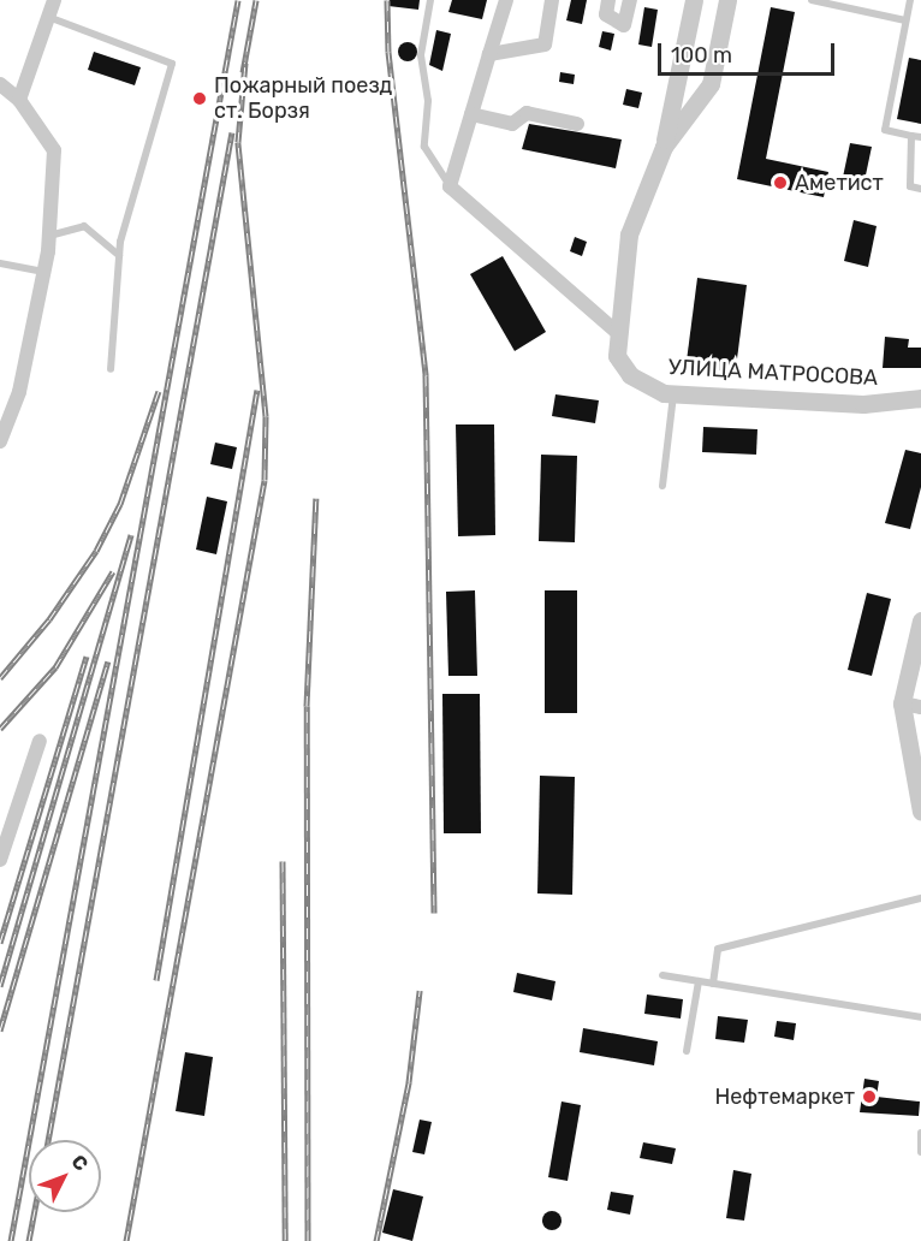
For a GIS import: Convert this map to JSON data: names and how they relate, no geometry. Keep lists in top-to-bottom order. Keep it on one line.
{"streets":{"street":["УЛИЦА МАТРОСОВА"]},"places":["Пожарный поезд ст. Борзя","Аметист","Нефтемаркет"],"scale_bar":"100 m","north":"top right"}
